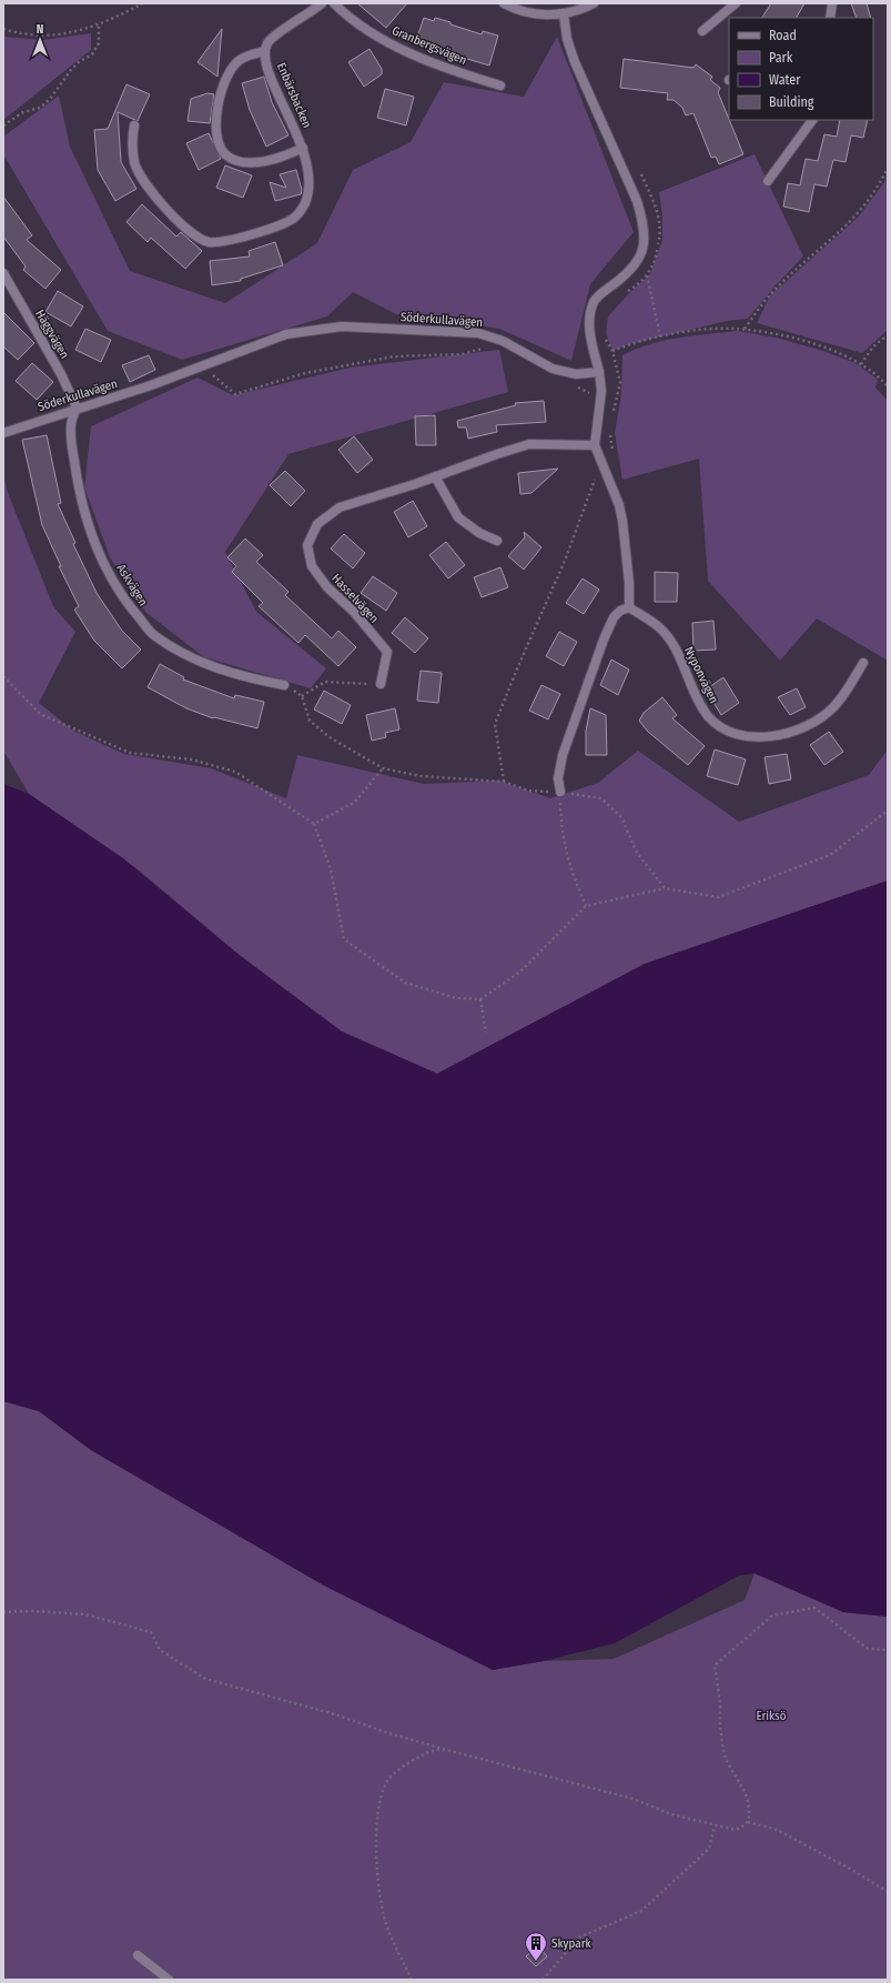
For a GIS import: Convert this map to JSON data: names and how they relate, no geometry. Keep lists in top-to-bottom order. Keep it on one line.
{"streets":{"street":["Granbergsvägen","Enbärsbacken","Söderkullavägen","Häggvägen","Askvägen","Hasselvägen","Nyponvägen"]},"crossings":[["Söderkullavägen","Häggvägen"],["Söderkullavägen","Askvägen"],["Häggvägen","Askvägen"]],"parks":["Eriksö"],"places":{"building":["Skypark"]},"legend":["Road","Park","Water","Building"],"north":"top"}
